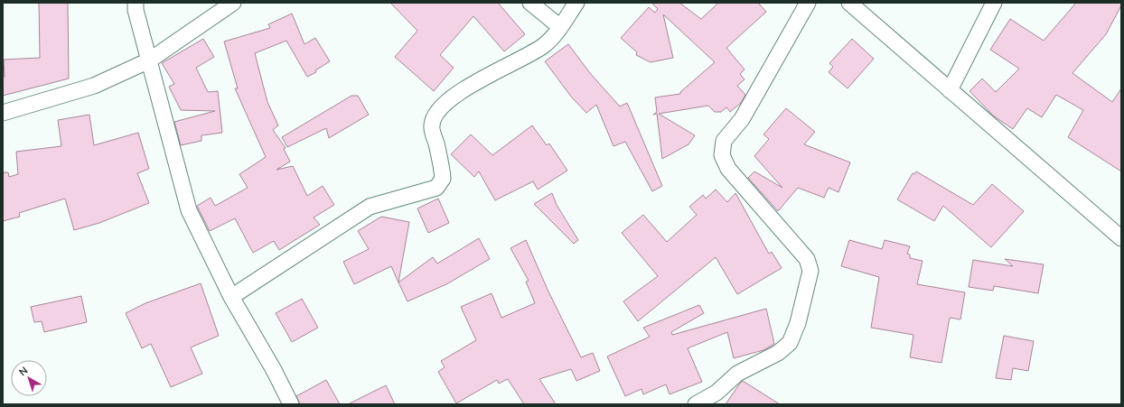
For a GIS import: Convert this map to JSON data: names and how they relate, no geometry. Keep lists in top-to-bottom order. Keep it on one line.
{"north":"top left"}
